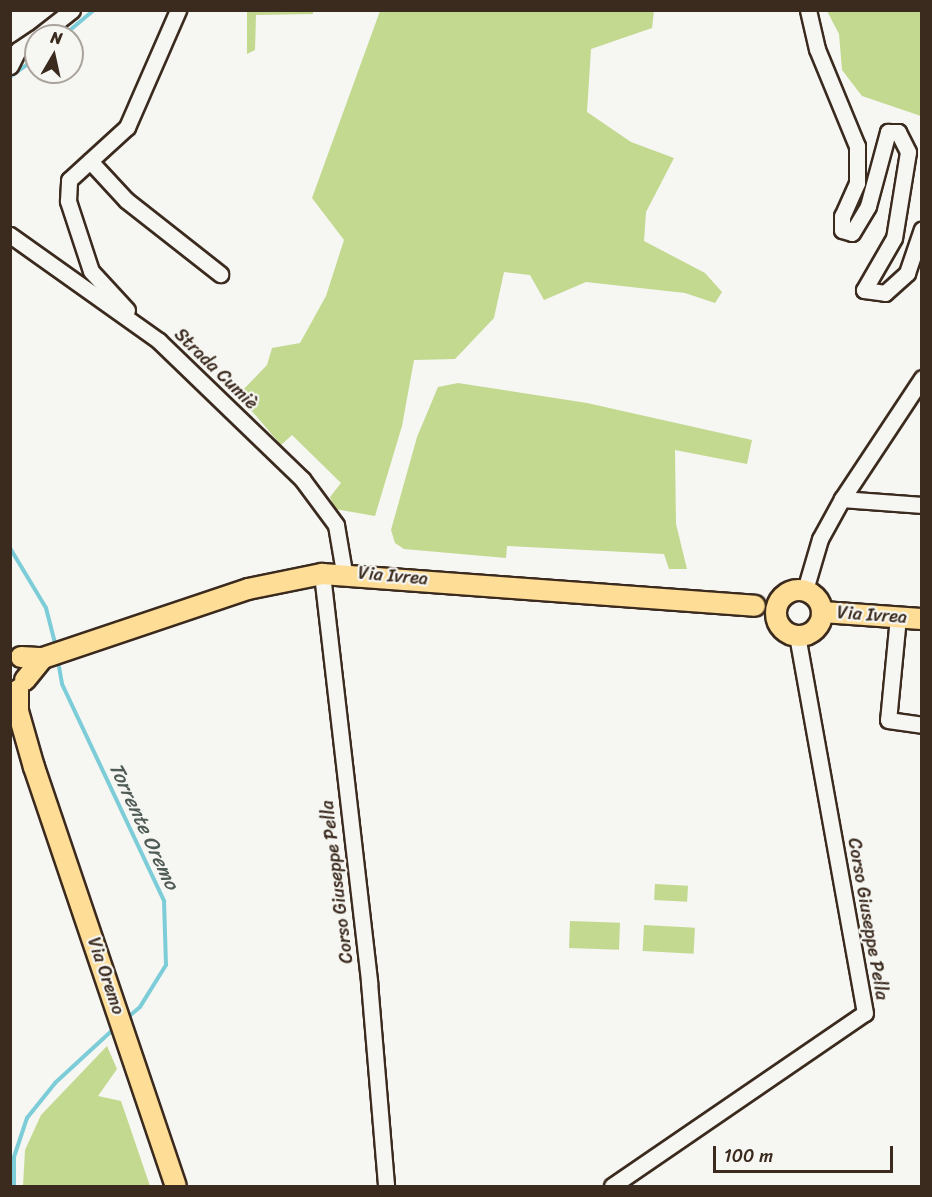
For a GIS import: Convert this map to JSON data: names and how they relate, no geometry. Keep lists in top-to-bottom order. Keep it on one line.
{"streets":{"main road":["Via Ivrea","Via Oremo"],"street":["Strada Cumiè","Corso Giuseppe Pella"]},"crossings":[["Strada Cumiè","Via Ivrea"],["Via Ivrea","Corso Giuseppe Pella"],["Via Ivrea","Via Oremo"]],"water":["Torrente Oremo"],"scale_bar":"100 m","north":"top"}
